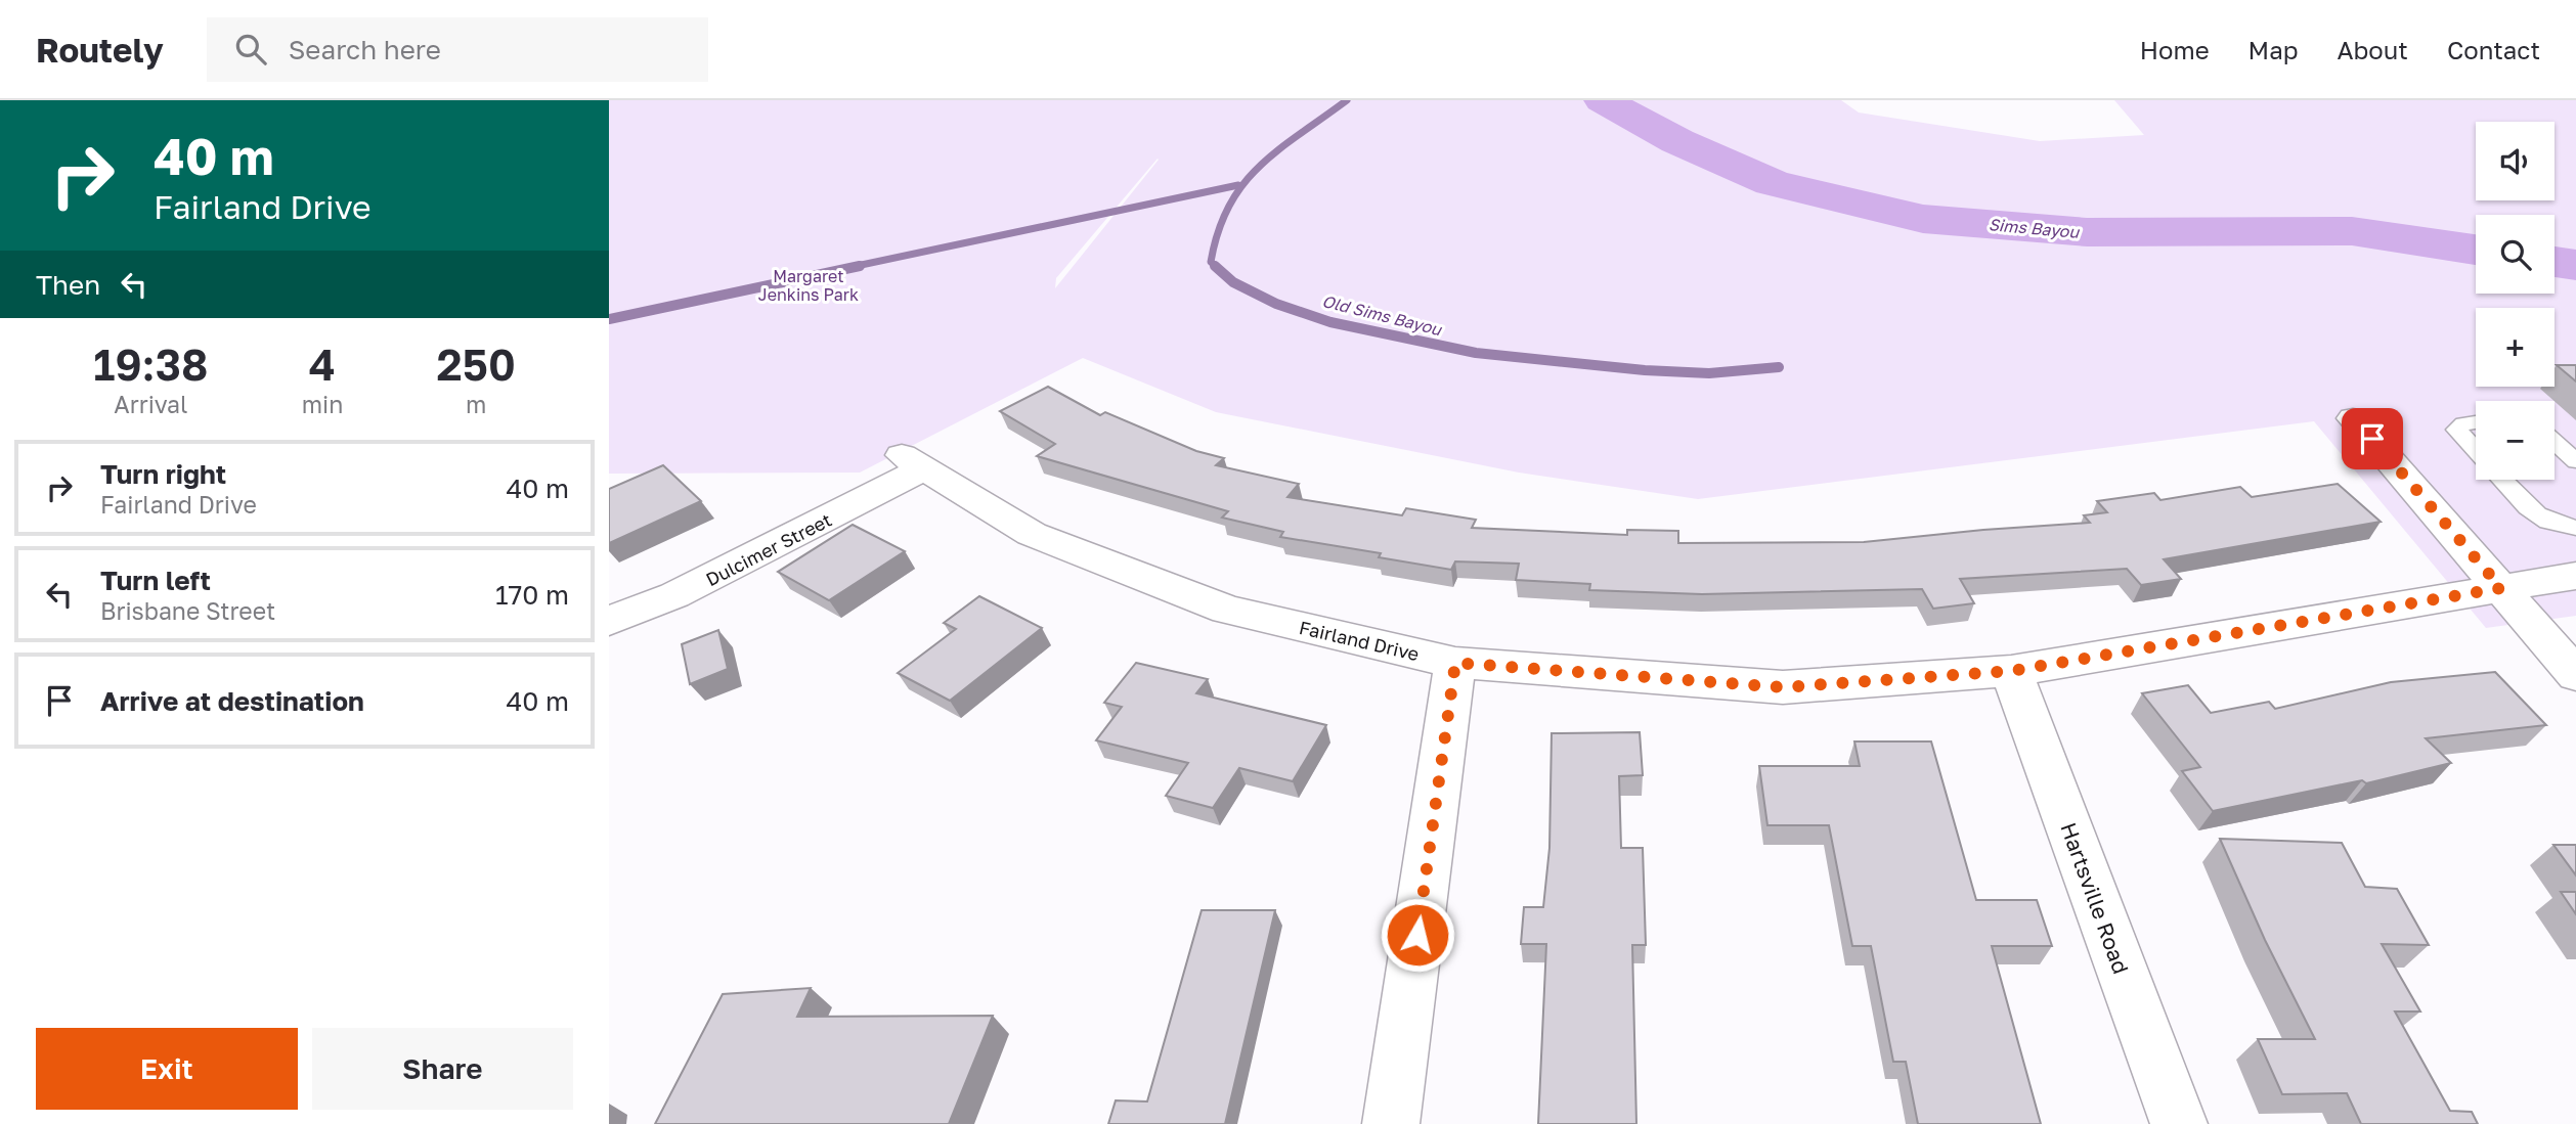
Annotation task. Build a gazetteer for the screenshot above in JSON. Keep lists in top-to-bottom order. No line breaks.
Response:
{"streets":{"street":["Dulcimer Street","Fairland Drive","Hartsville Road"]},"crossings":[["Dulcimer Street","Fairland Drive"],["Fairland Drive","Hartsville Road"]],"water":["Sims Bayou","Old Sims Bayou"],"parks":["Margaret Jenkins Park"],"page":{"header":"Routely","search":"Search here","nav":["Home","Map","About","Contact"],"turn":["40 m","Fairland Drive"],"map_buttons":["+","−"],"then":"Then","eta":["19:38","Arrival","4","min","250","m"],"list":[{"name":"Turn right","note":"Fairland Drive","value":"40 m"},{"name":"Turn left","note":"Brisbane Street","value":"170 m"},{"name":"Arrive at destination","value":"40 m"}],"buttons":["Exit","Share"]}}
